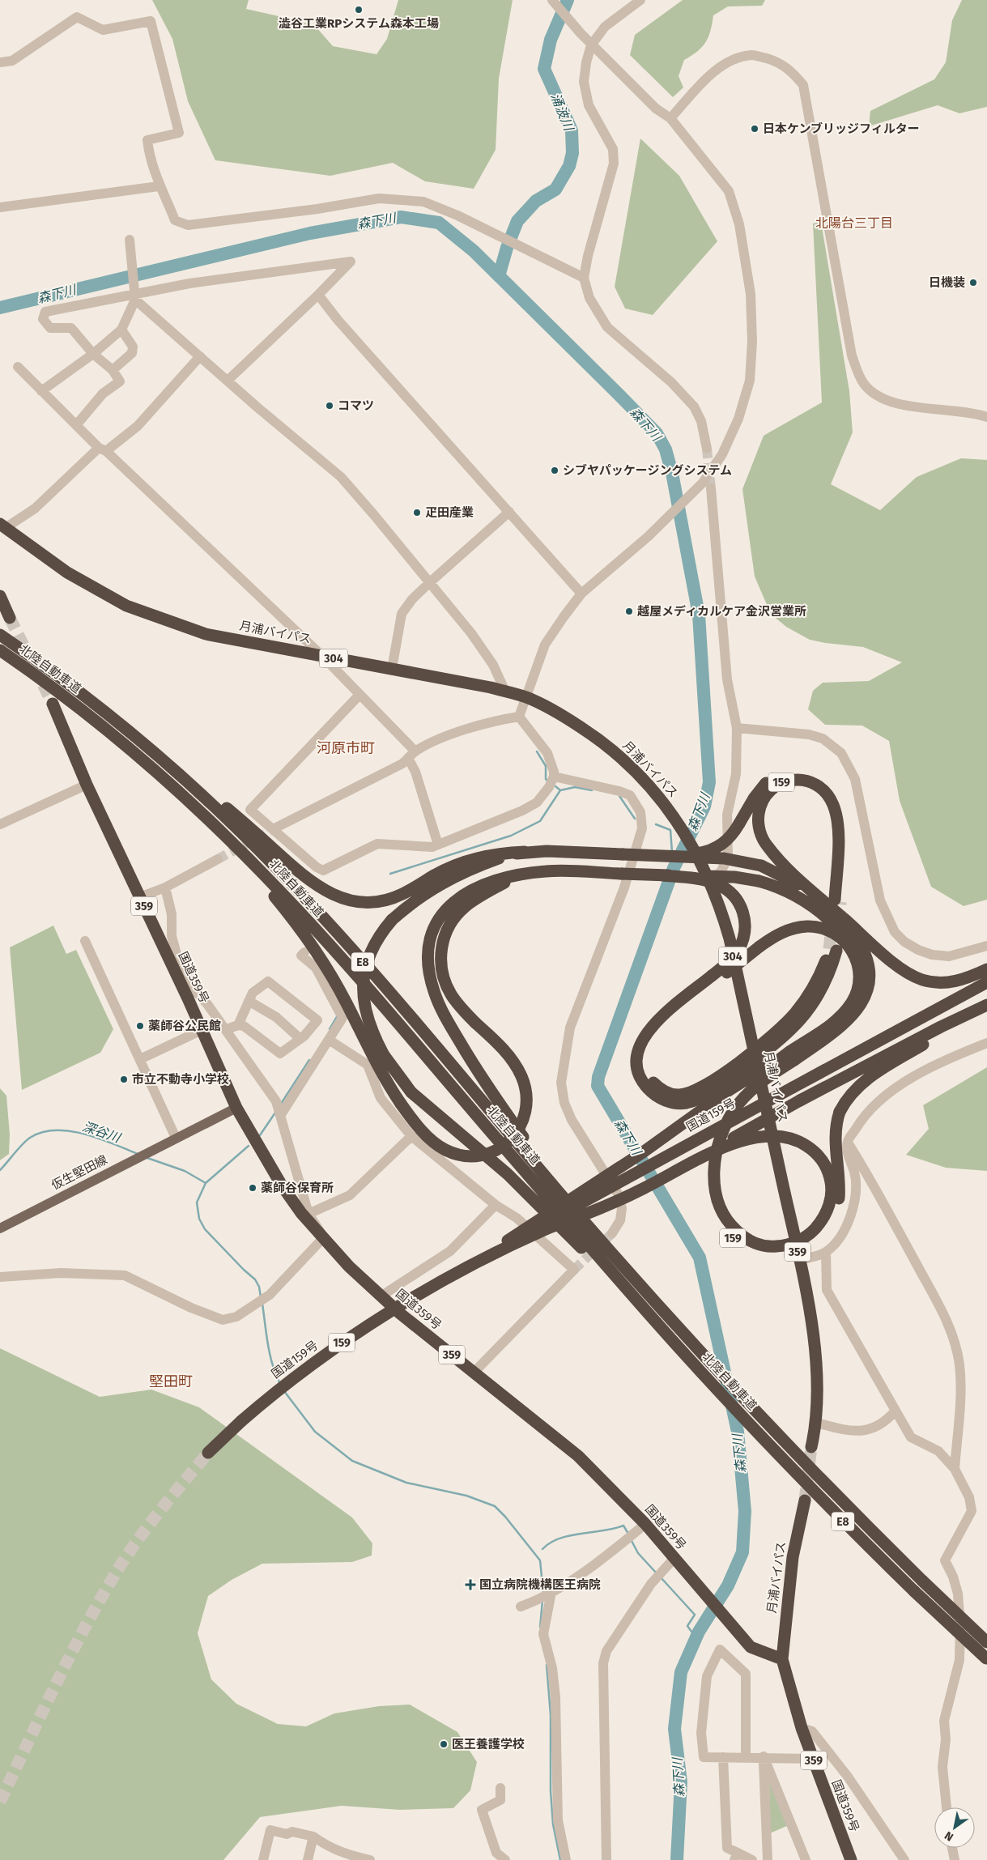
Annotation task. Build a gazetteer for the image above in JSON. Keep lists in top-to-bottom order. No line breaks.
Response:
{"streets":{"highway":["月浦バイパス","304","北陸自動車道","159","359","E8","国道359号","国道159号"],"main road":["仮生堅田線"]},"crossings":[["月浦バイパス","159"],["月浦バイパス","国道359号"],["159","国道159号"],["国道359号","仮生堅田線"]],"districts":["北陽台三丁目","河原市町","堅田町"],"water":["涌波川","森下川","深谷川"],"places":{"other":["澁谷工業RPシステム森本工場","日本ケンブリッジフィルター","日機装","コマツ","シブヤパッケージングシステム","疋田産業","越屋メディカルケア金沢営業所","薬師谷公民館","市立不動寺小学校","薬師谷保育所","医王養護学校"],"health":["国立病院機構医王病院"]},"north":"bottom left"}
